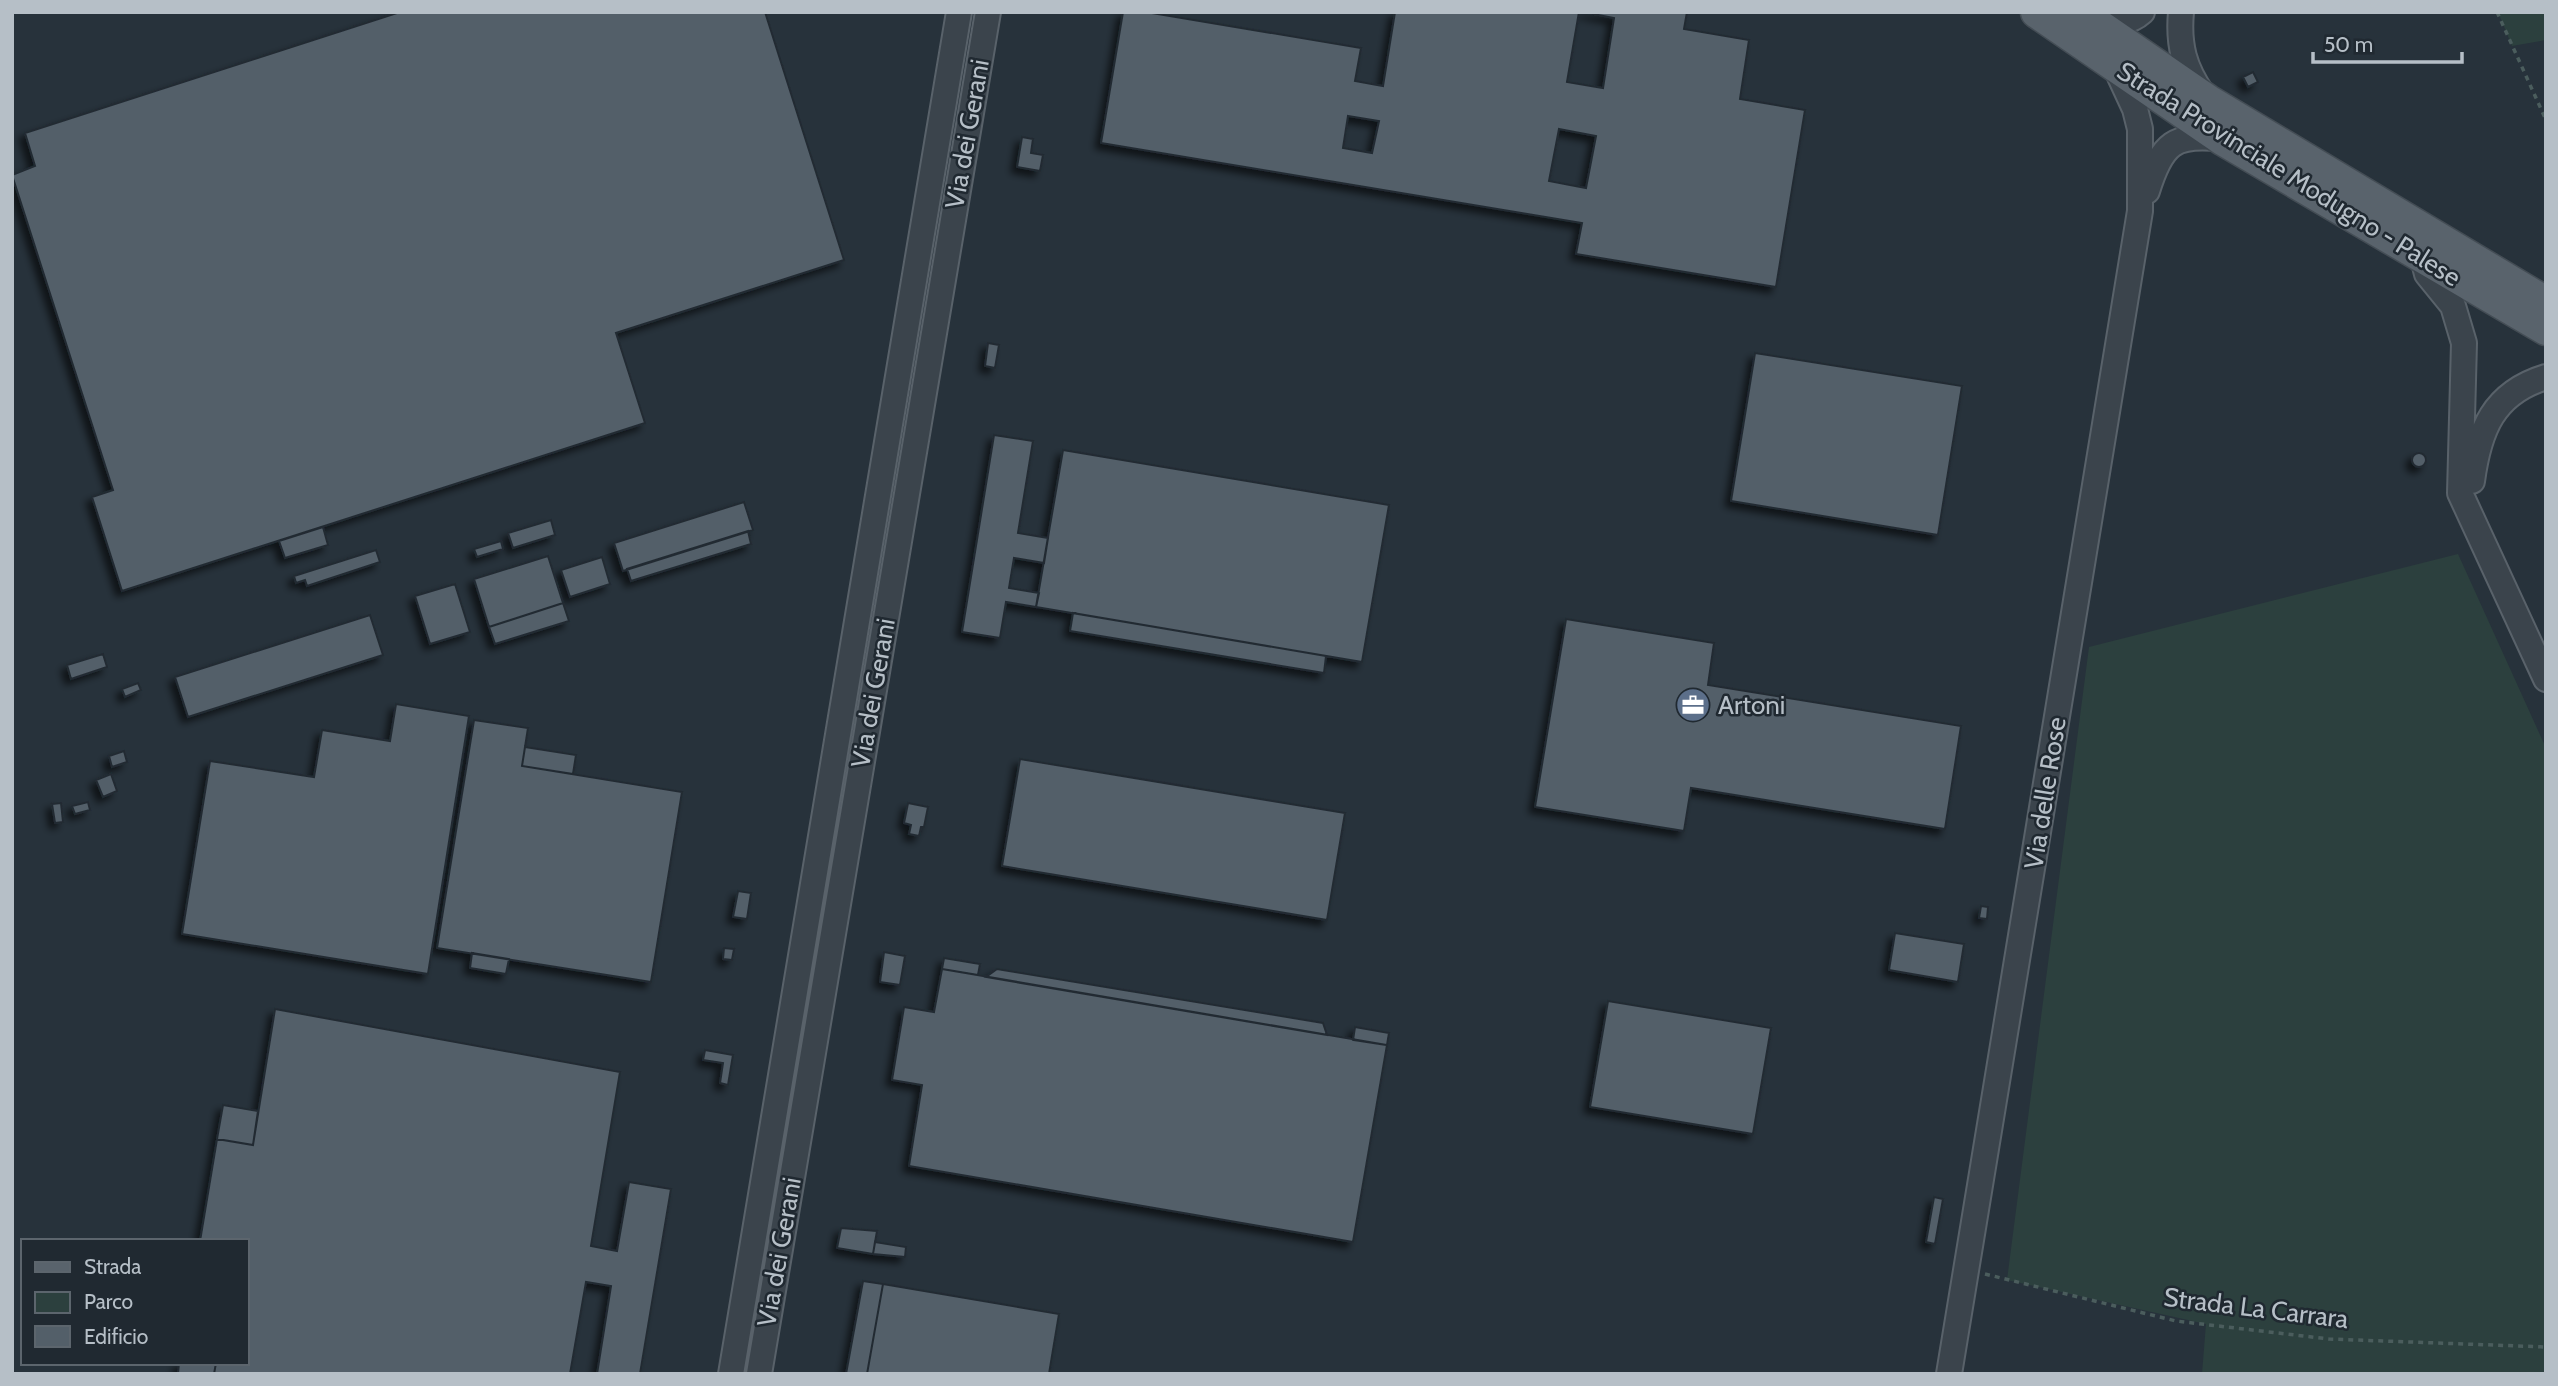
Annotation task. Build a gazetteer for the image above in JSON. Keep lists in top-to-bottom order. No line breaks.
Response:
{"streets":{"main road":["Strada Provinciale Modugno - Palese"],"street":["Via dei Gerani","Via delle Rose"],"path":["Strada La Carrara"]},"crossings":[["Via delle Rose","Strada La Carrara"]],"places":{"office":["Artoni"]},"legend":["Strada","Parco","Edificio"],"scale_bar":"50 m"}
